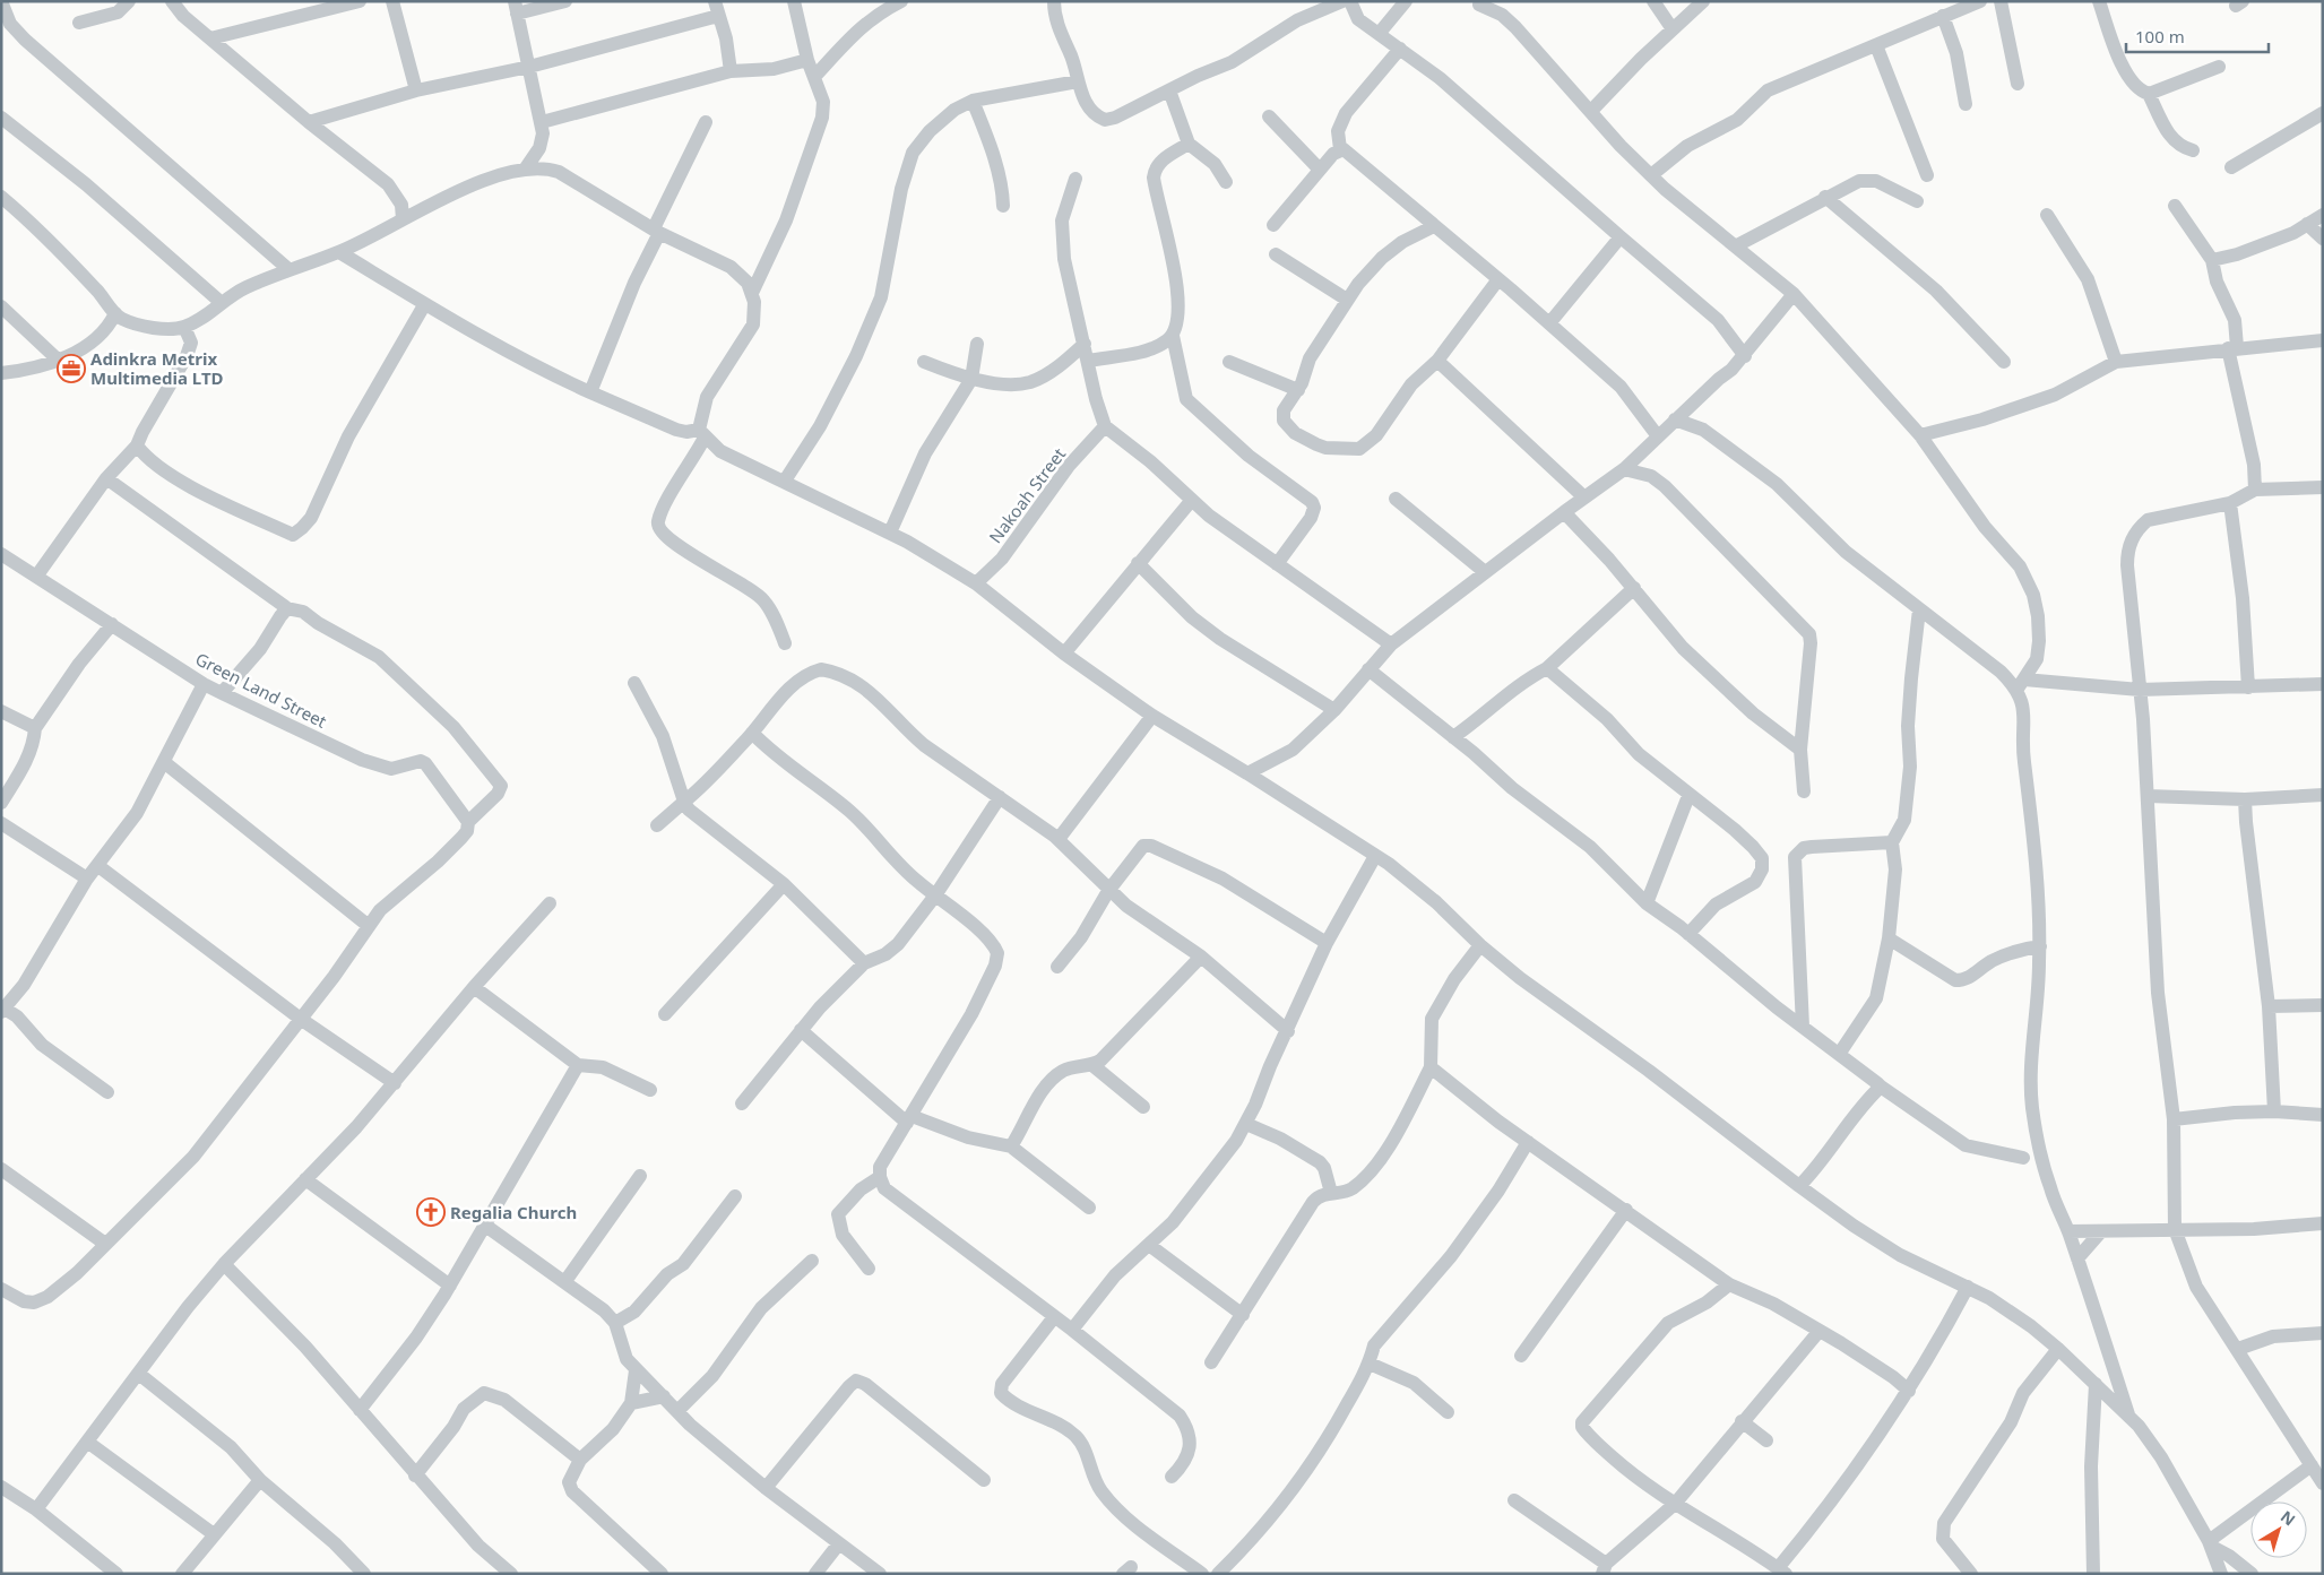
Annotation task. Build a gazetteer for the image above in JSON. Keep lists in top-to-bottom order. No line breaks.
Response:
{"streets":{"street":["Nakoah Street","Green Land Street"]},"places":{"office":["Adinkra Metrix Multimedia LTD"],"church":["Regalia Church"]},"scale_bar":"100 m","north":"top right"}
